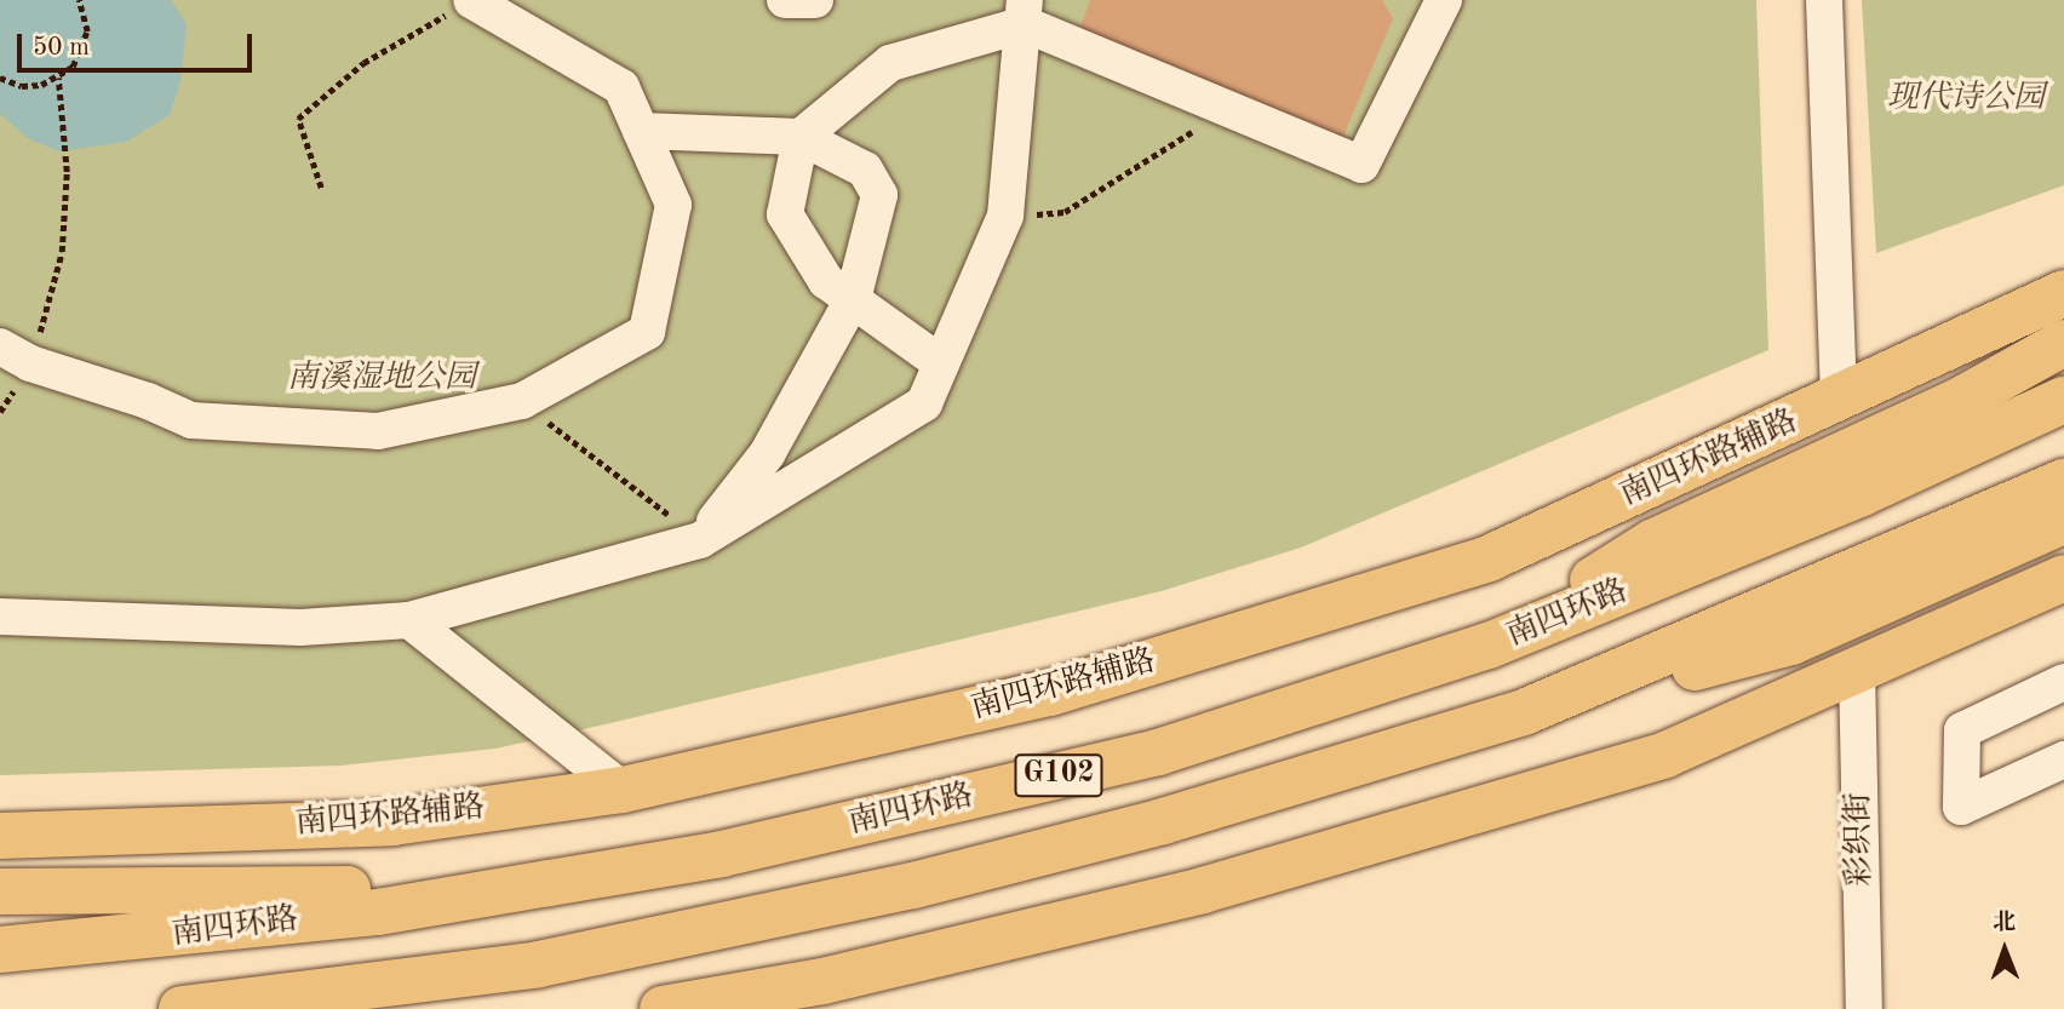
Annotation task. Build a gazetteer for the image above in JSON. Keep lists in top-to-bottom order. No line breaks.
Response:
{"streets":{"main road":["南四环路辅路","南四环路","G102"],"street":["彩织街"]},"parks":["现代诗公园","南溪湿地公园"],"scale_bar":"50 m","north":"top"}
